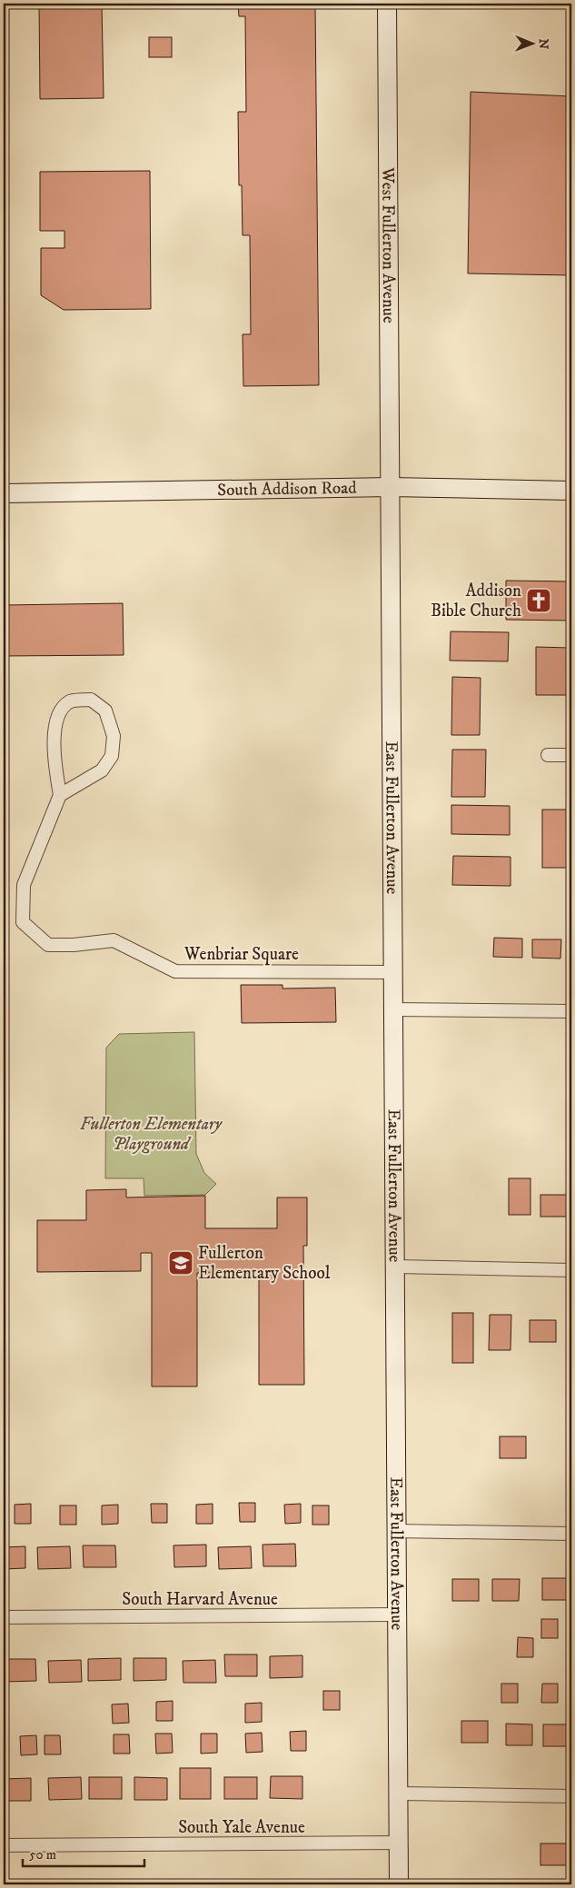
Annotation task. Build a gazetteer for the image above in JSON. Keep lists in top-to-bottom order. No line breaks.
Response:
{"streets":{"street":["West Fullerton Avenue","South Addison Road","East Fullerton Avenue","Wenbriar Square","South Harvard Avenue","South Yale Avenue"]},"crossings":[["West Fullerton Avenue","South Addison Road"],["West Fullerton Avenue","East Fullerton Avenue"],["South Addison Road","East Fullerton Avenue"],["East Fullerton Avenue","Wenbriar Square"],["East Fullerton Avenue","South Harvard Avenue"],["East Fullerton Avenue","South Yale Avenue"]],"parks":["Fullerton Elementary Playground"],"places":{"church":["Addison Bible Church"],"school or university":["Fullerton Elementary School"]},"scale_bar":"50 m","north":"right"}
